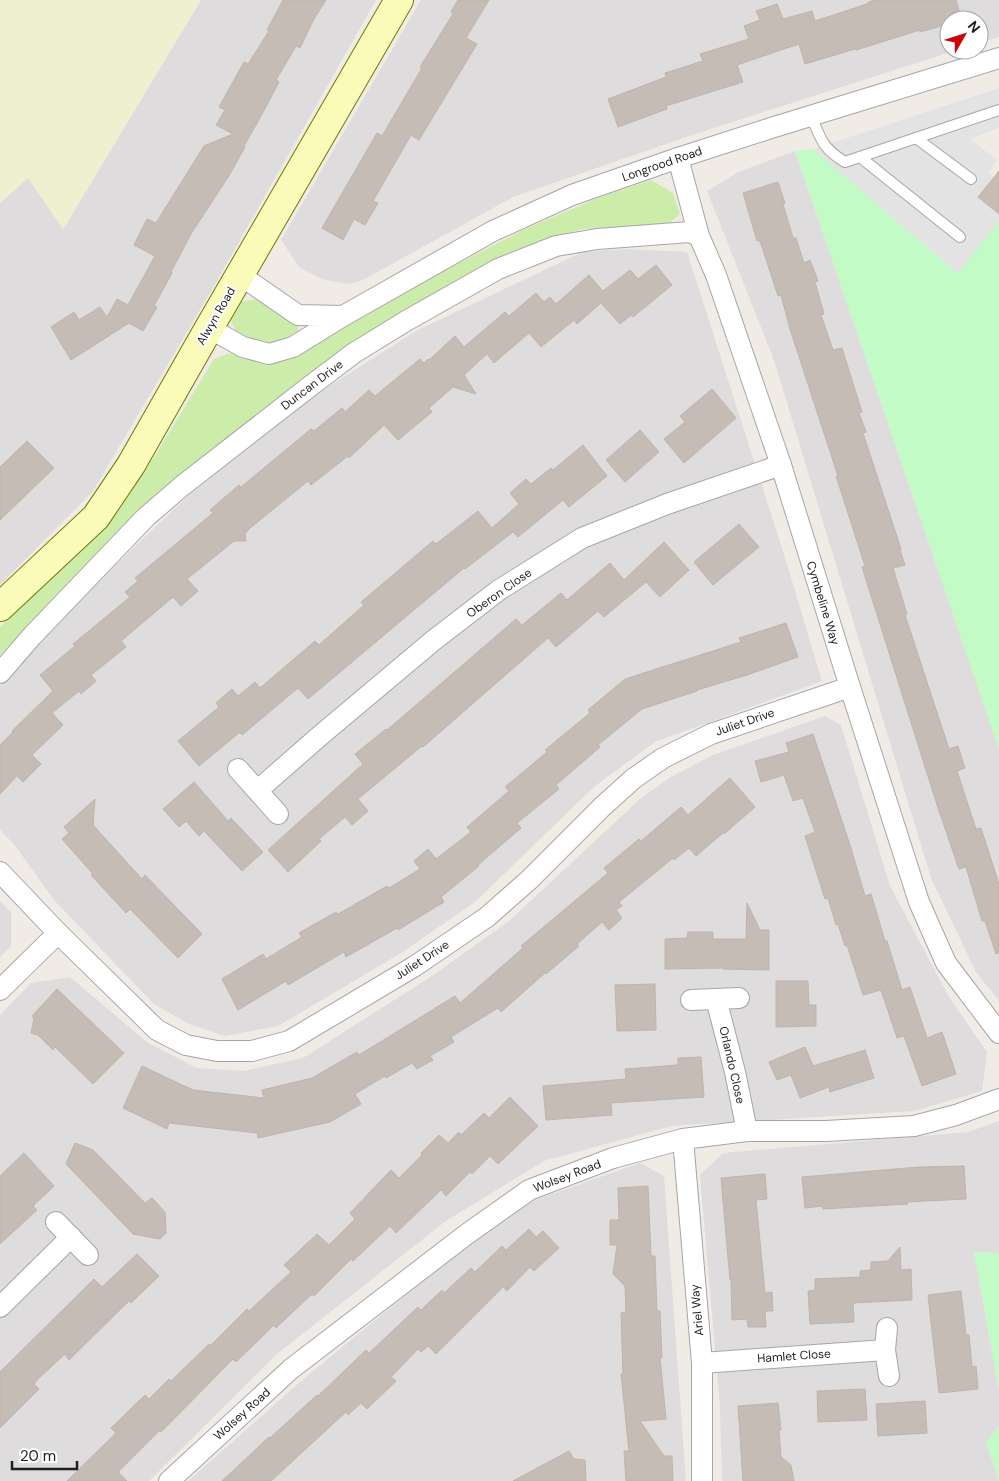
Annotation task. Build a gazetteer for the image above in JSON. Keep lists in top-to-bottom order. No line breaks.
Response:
{"streets":{"street":["Longrood Road","Alwyn Road","Duncan Drive","Oberon Close","Cymbeline Way","Juliet Drive","Orlando Close","Wolsey Road","Ariel Way","Hamlet Close"]},"crossings":[["Longrood Road","Alwyn Road"],["Longrood Road","Cymbeline Way"],["Duncan Drive","Cymbeline Way"],["Oberon Close","Cymbeline Way"],["Cymbeline Way","Juliet Drive"],["Orlando Close","Wolsey Road"],["Wolsey Road","Ariel Way"],["Ariel Way","Hamlet Close"]],"scale_bar":"20 m","north":"top right"}
